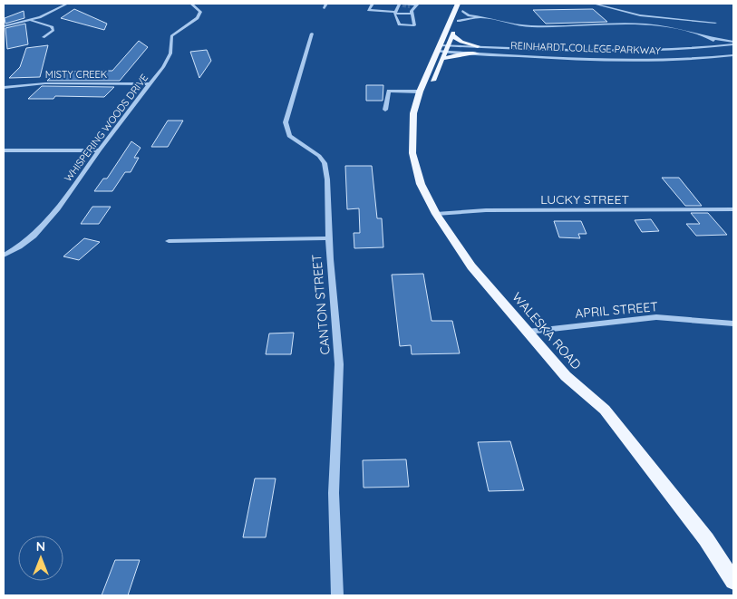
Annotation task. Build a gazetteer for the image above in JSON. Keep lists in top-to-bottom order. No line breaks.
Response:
{"streets":{"main road":["WALESKA ROAD"],"street":["REINHARDT COLLEGE PARKWAY","MISTY CREEK","WHISPERING WOODS DRIVE","LUCKY STREET","CANTON STREET","APRIL STREET"]},"crossings":[["REINHARDT COLLEGE PARKWAY","WALESKA ROAD"],["MISTY CREEK","WHISPERING WOODS DRIVE"],["LUCKY STREET","WALESKA ROAD"],["APRIL STREET","WALESKA ROAD"]],"north":"top"}
